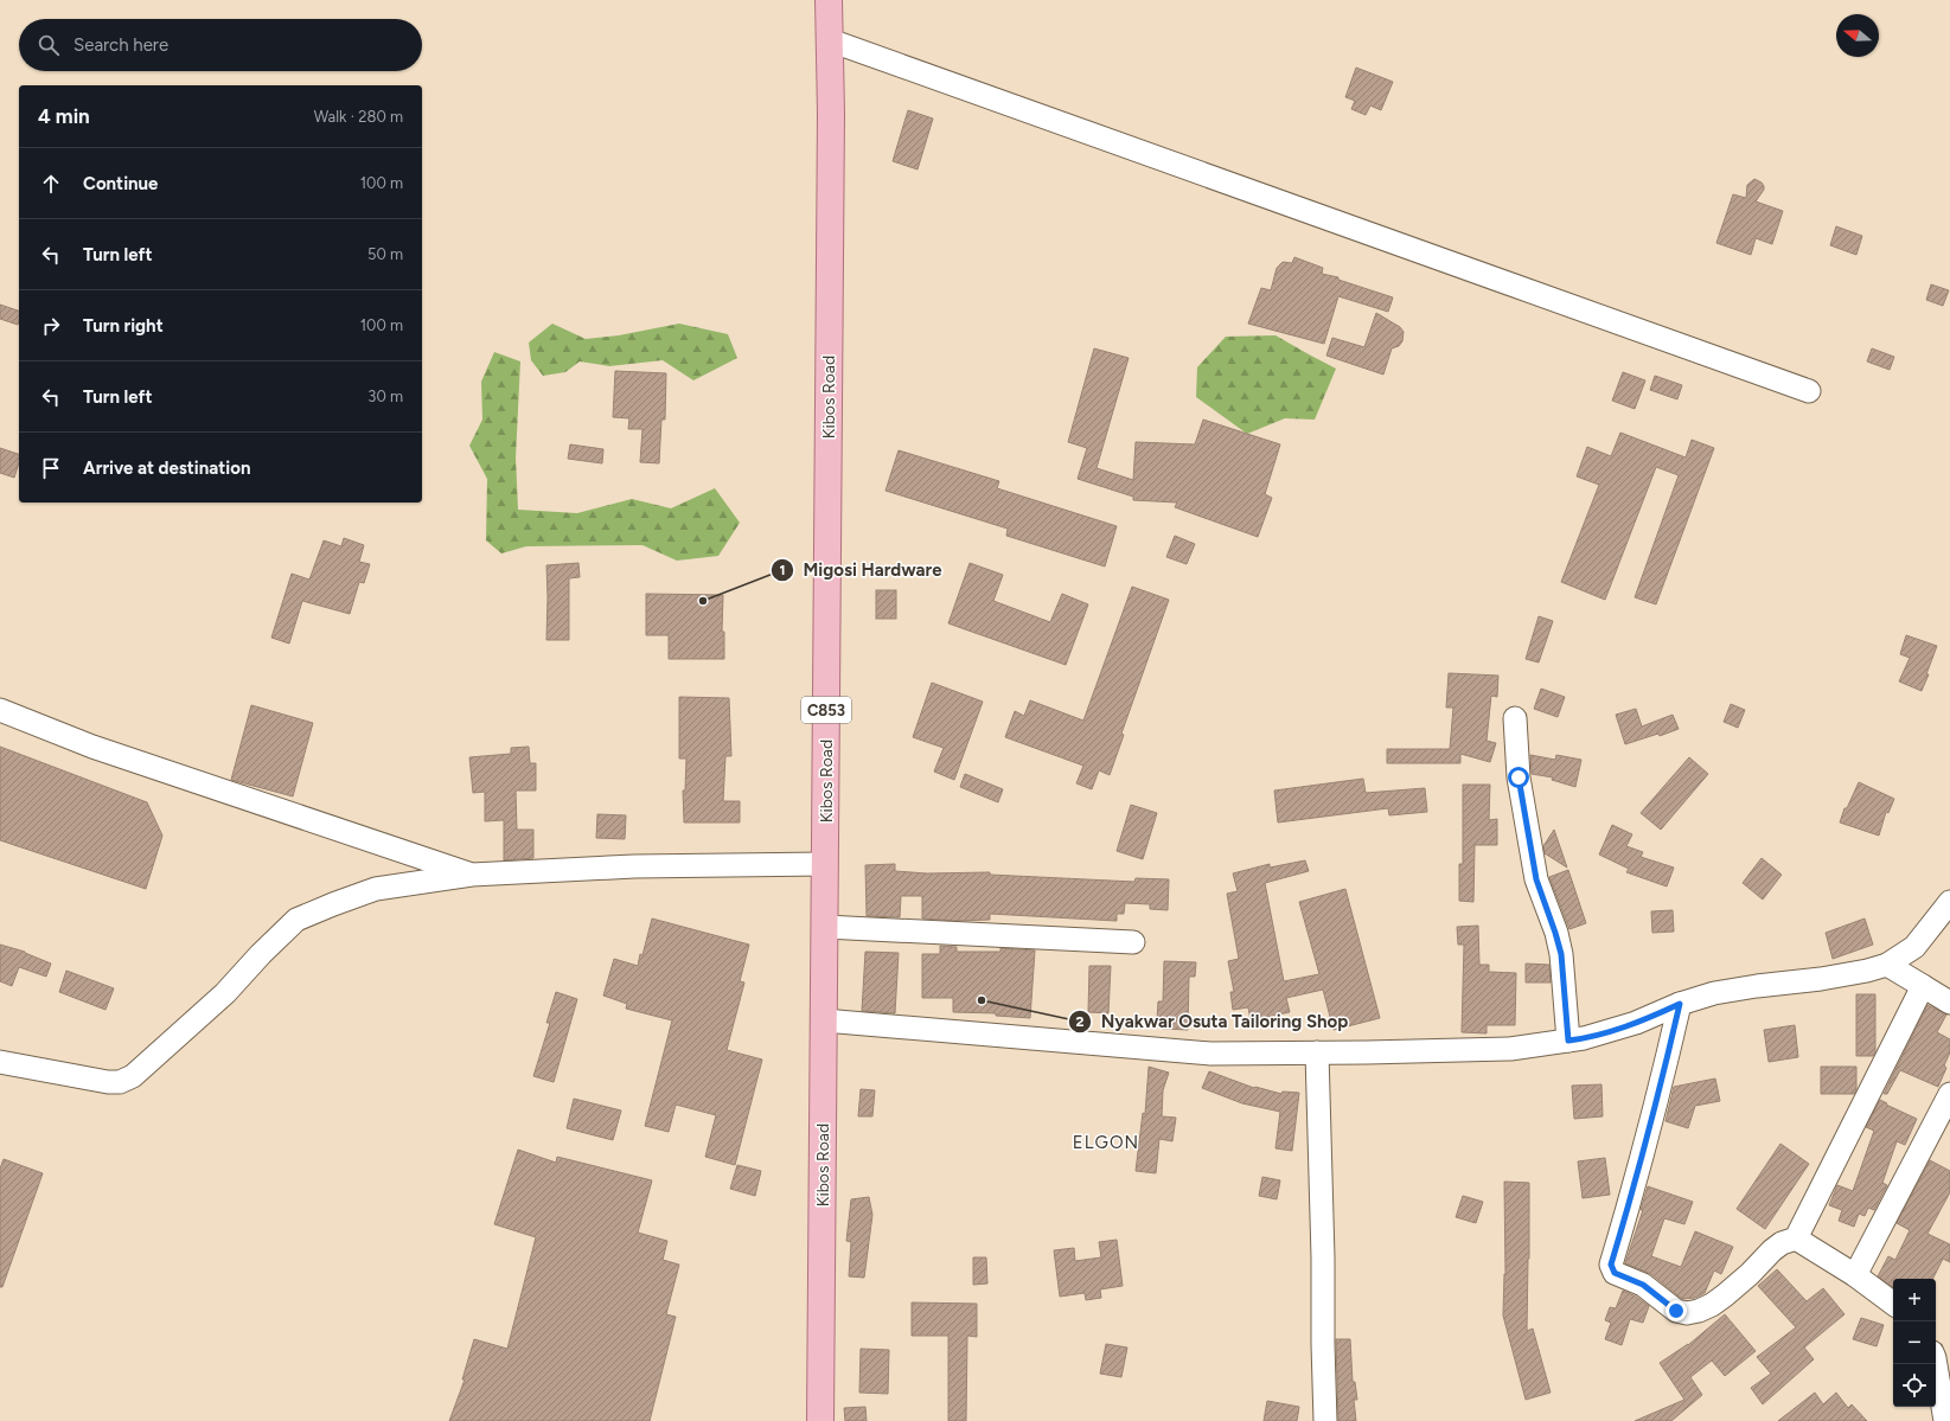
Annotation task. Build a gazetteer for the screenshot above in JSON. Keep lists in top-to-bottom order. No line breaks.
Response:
{"streets":{"main road":["Kibos Road","C853"]},"districts":["ELGON"],"places":["Migosi Hardware","Nyakwar Osuta Tailoring Shop"],"north":"left","page":{"search":"Search here","heading":["4 min","Walk · 280 m"],"list":[["Continue","100 m"],["Turn left","50 m"],["Turn right","100 m"],["Turn left","30 m"],"Arrive at destination"],"map_buttons":["+","−"]}}
